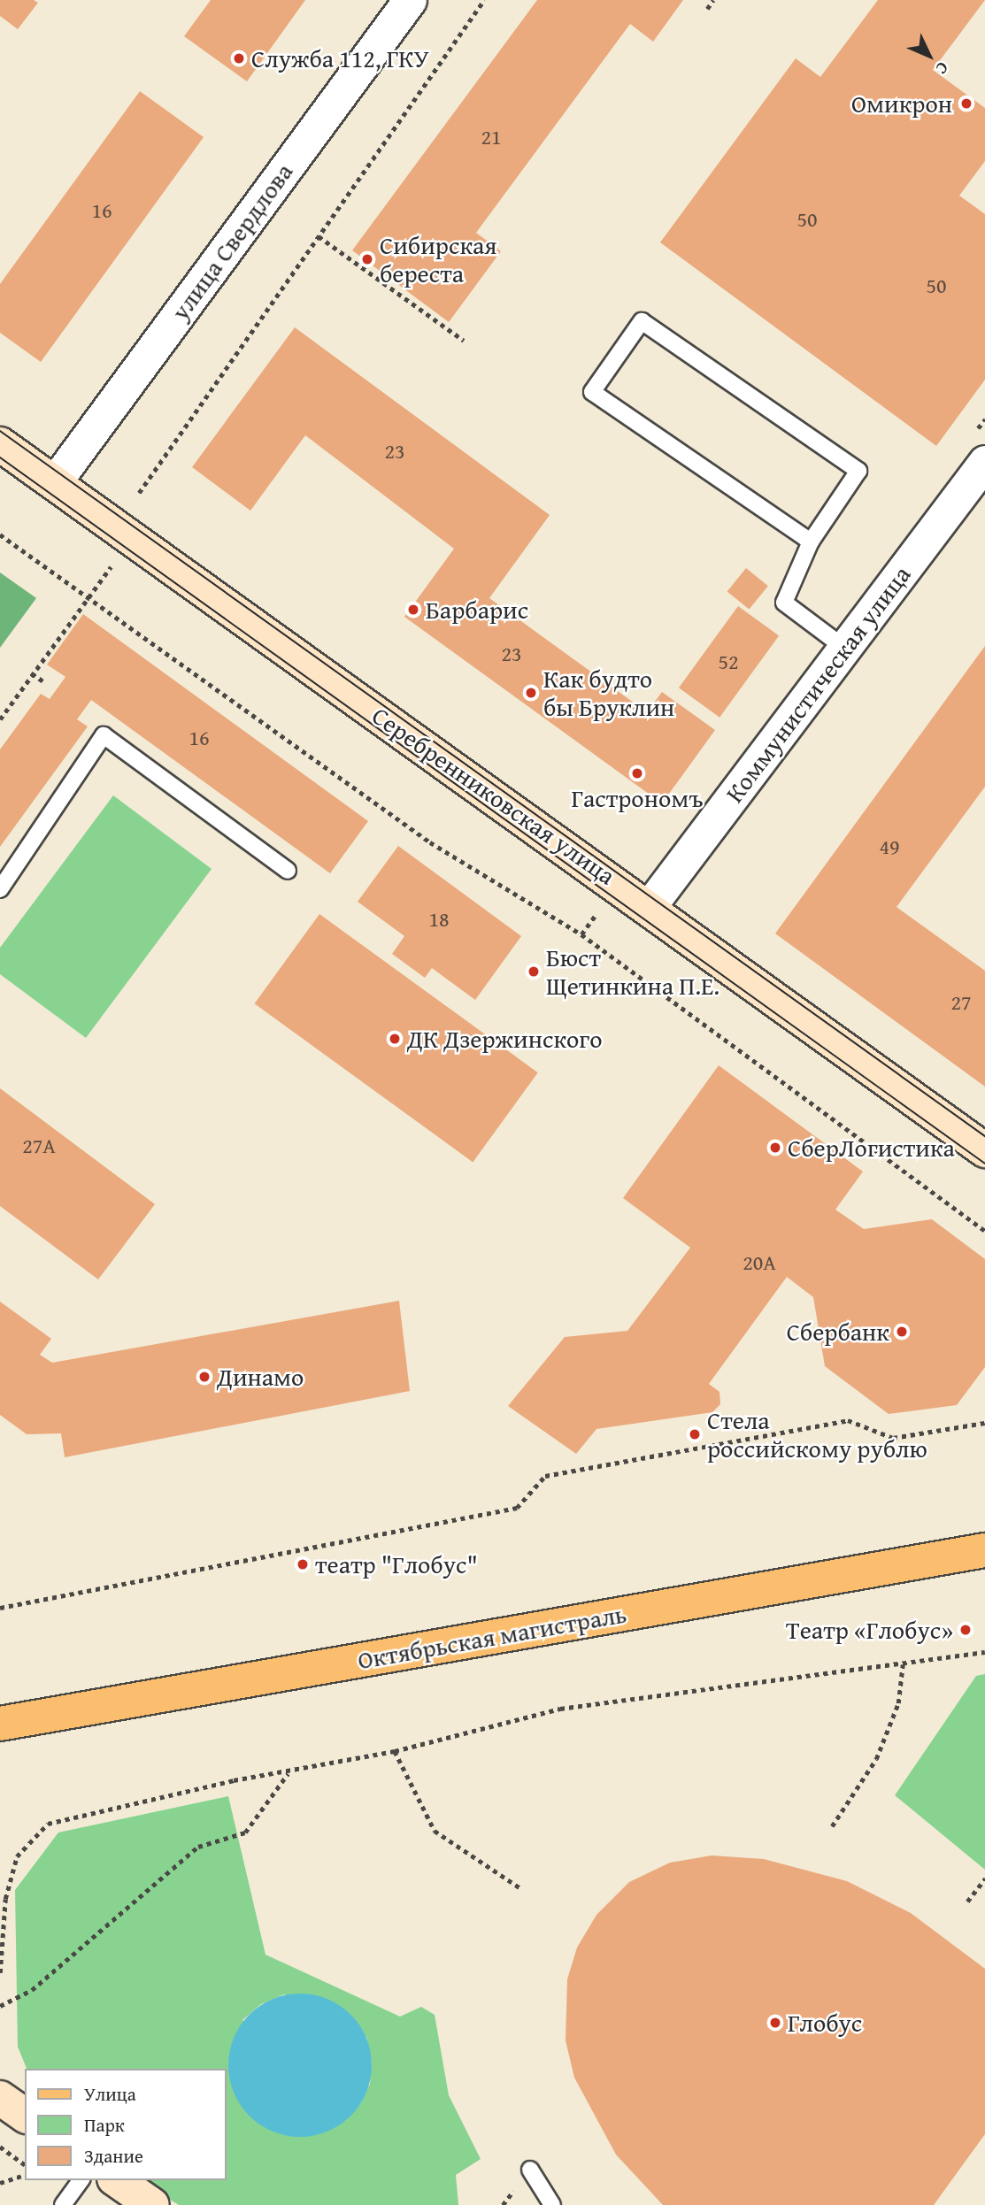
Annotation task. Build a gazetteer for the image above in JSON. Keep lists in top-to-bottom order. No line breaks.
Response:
{"streets":{"main road":["Октябрьская магистраль"],"street":["улица Свердлова","Коммунистическая улица","Серебренниковская улица"]},"crossings":[["улица Свердлова","Серебренниковская улица"],["Коммунистическая улица","Серебренниковская улица"]],"places":["Служба 112, ГКУ","Омикрон","Сибирская береста","Барбарис","Как будто бы Бруклин","Гастрономъ","Бюст Щетинкина П.Е.","ДК Дзержинского","СберЛогистика","Сбербанк","Динамо","Стела российскому рублю","театр \"Глобус\"","Театр «Глобус»","Глобус"],"house_numbers":["21","16","50","50","23","23","52","16","49","18","27","27А","20А"],"legend":["Улица","Парк","Здание"],"north":"bottom right"}
